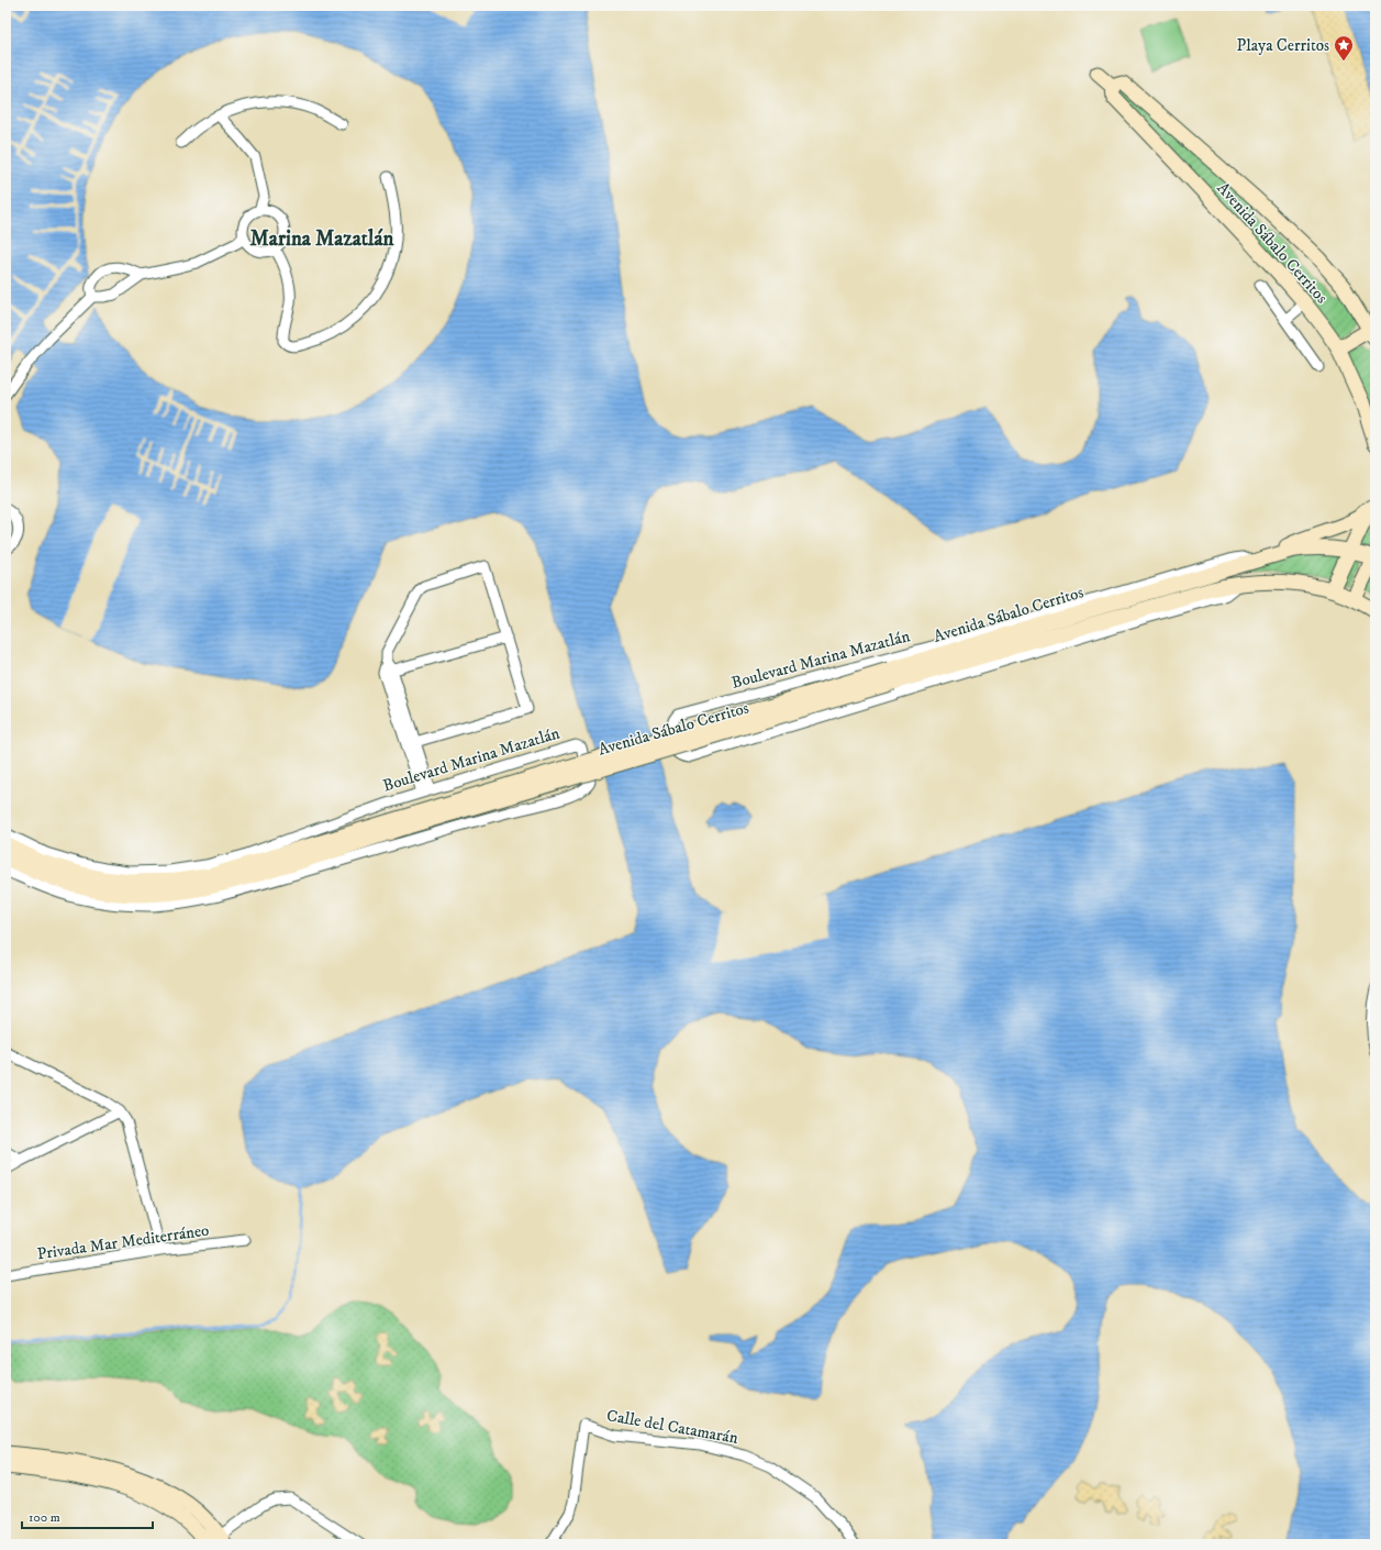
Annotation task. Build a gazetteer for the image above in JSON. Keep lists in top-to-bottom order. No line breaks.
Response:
{"streets":{"main road":["Avenida Sábalo Cerritos","Boulevard Marina Mazatlán"],"street":["Privada Mar Mediterráneo","Calle del Catamarán"]},"crossings":[["Avenida Sábalo Cerritos","Boulevard Marina Mazatlán"]],"districts":["Marina Mazatlán"],"places":{"place":["Playa Cerritos"]},"scale_bar":"100 m"}
